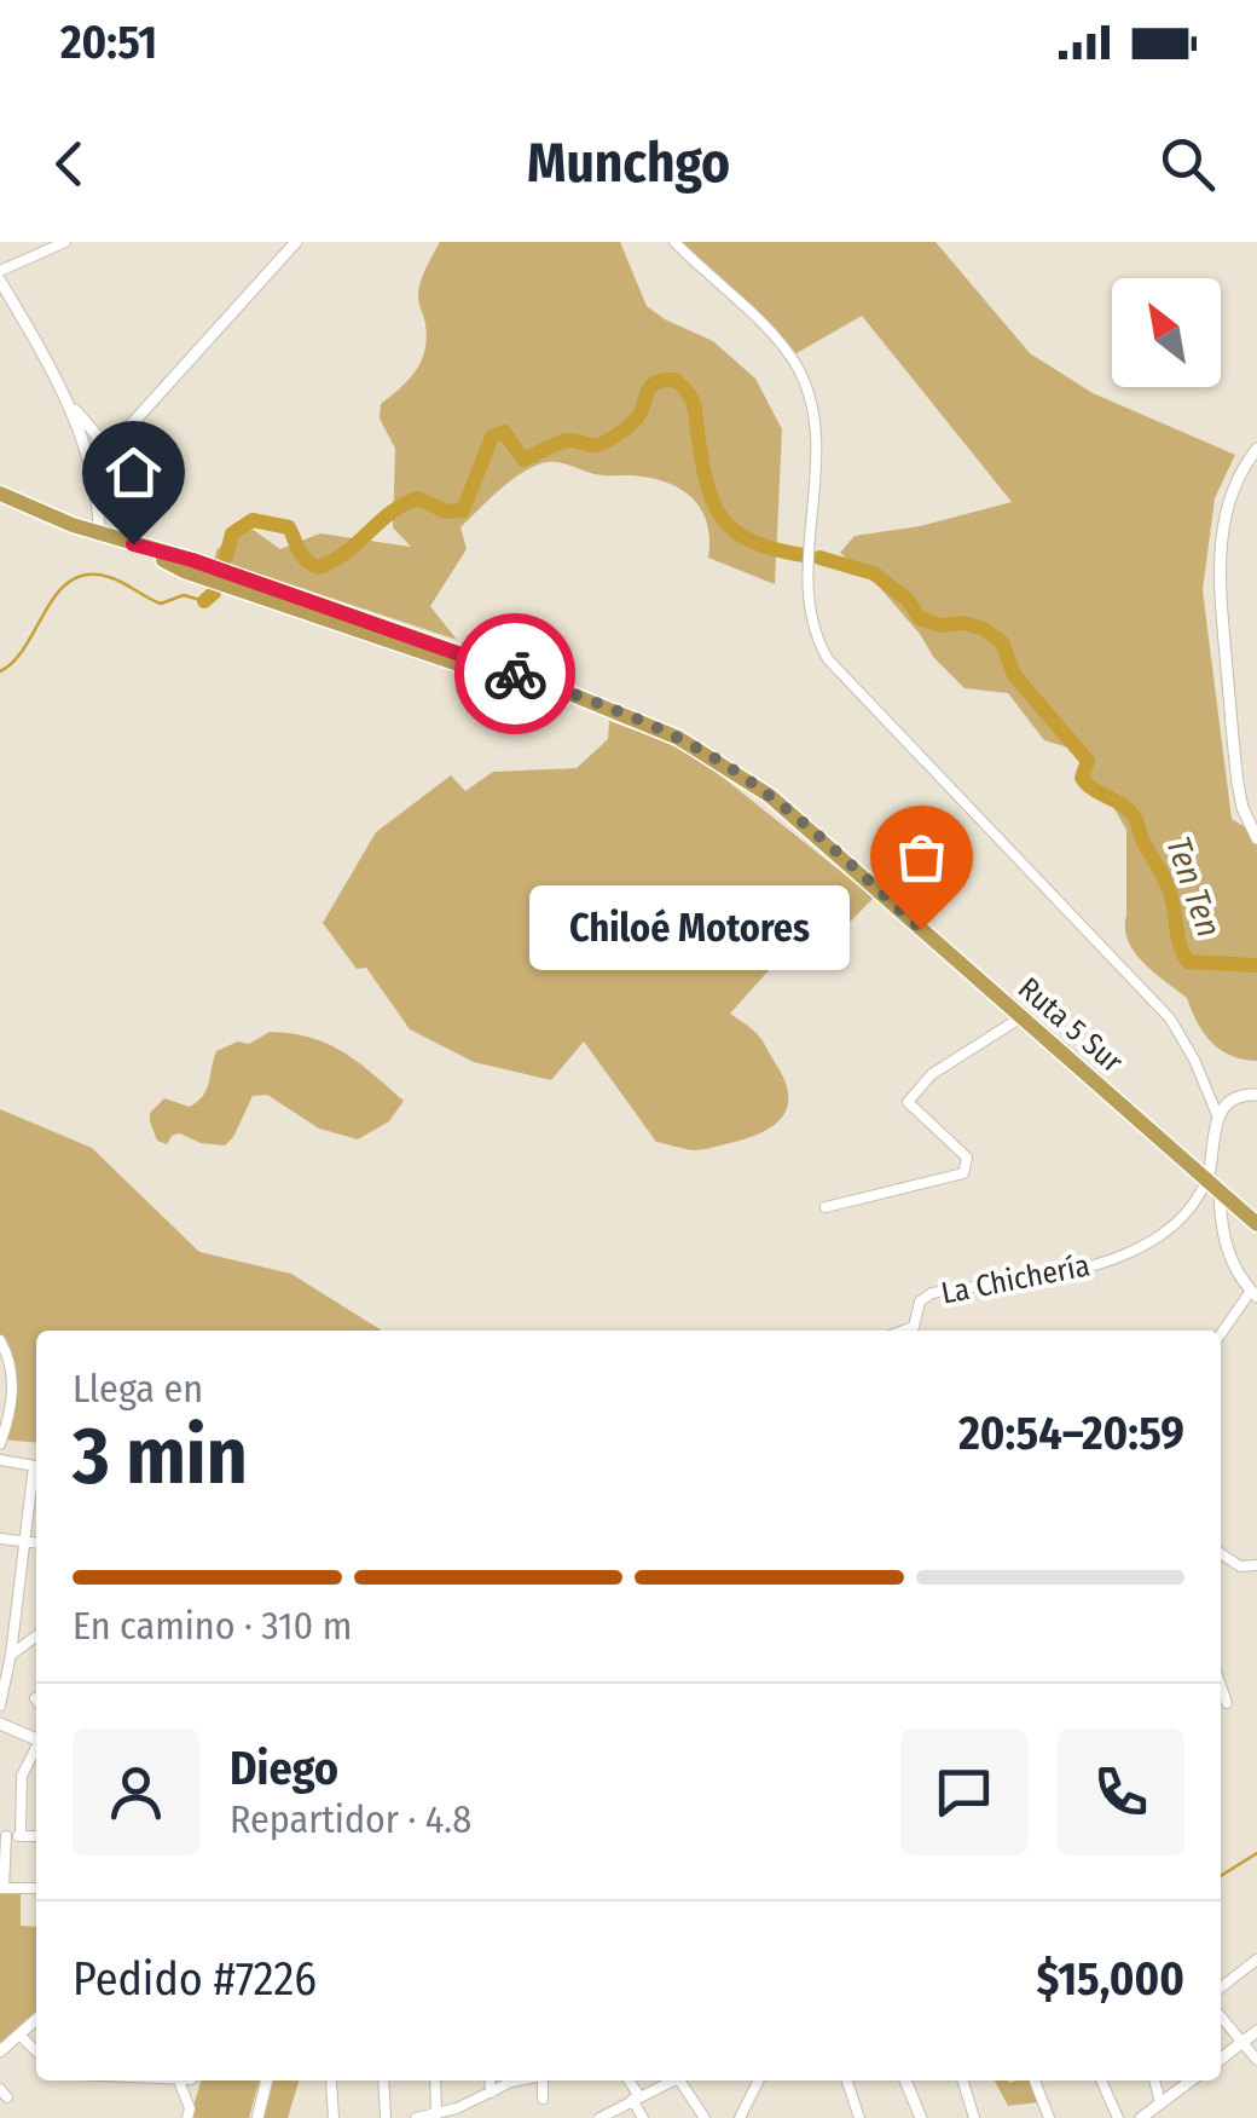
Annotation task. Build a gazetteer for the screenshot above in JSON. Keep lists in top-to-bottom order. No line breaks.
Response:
{"streets":{"highway":["Ruta 5 Sur"],"street":["La Chichería"]},"crossings":[["Ruta 5 Sur","La Chichería"]],"water":["Ten Ten"],"places":["Chiloé Motores"],"north":"top left","page":{"status":"20:51","header":"Munchgo","bubble":"Chiloé Motores","heading":["3 min","Llega en","20:54–20:59"],"panel":["Diego","Repartidor · 4.8","Pedido #7226","$15,000"],"bar":"En camino · 310 m"}}
